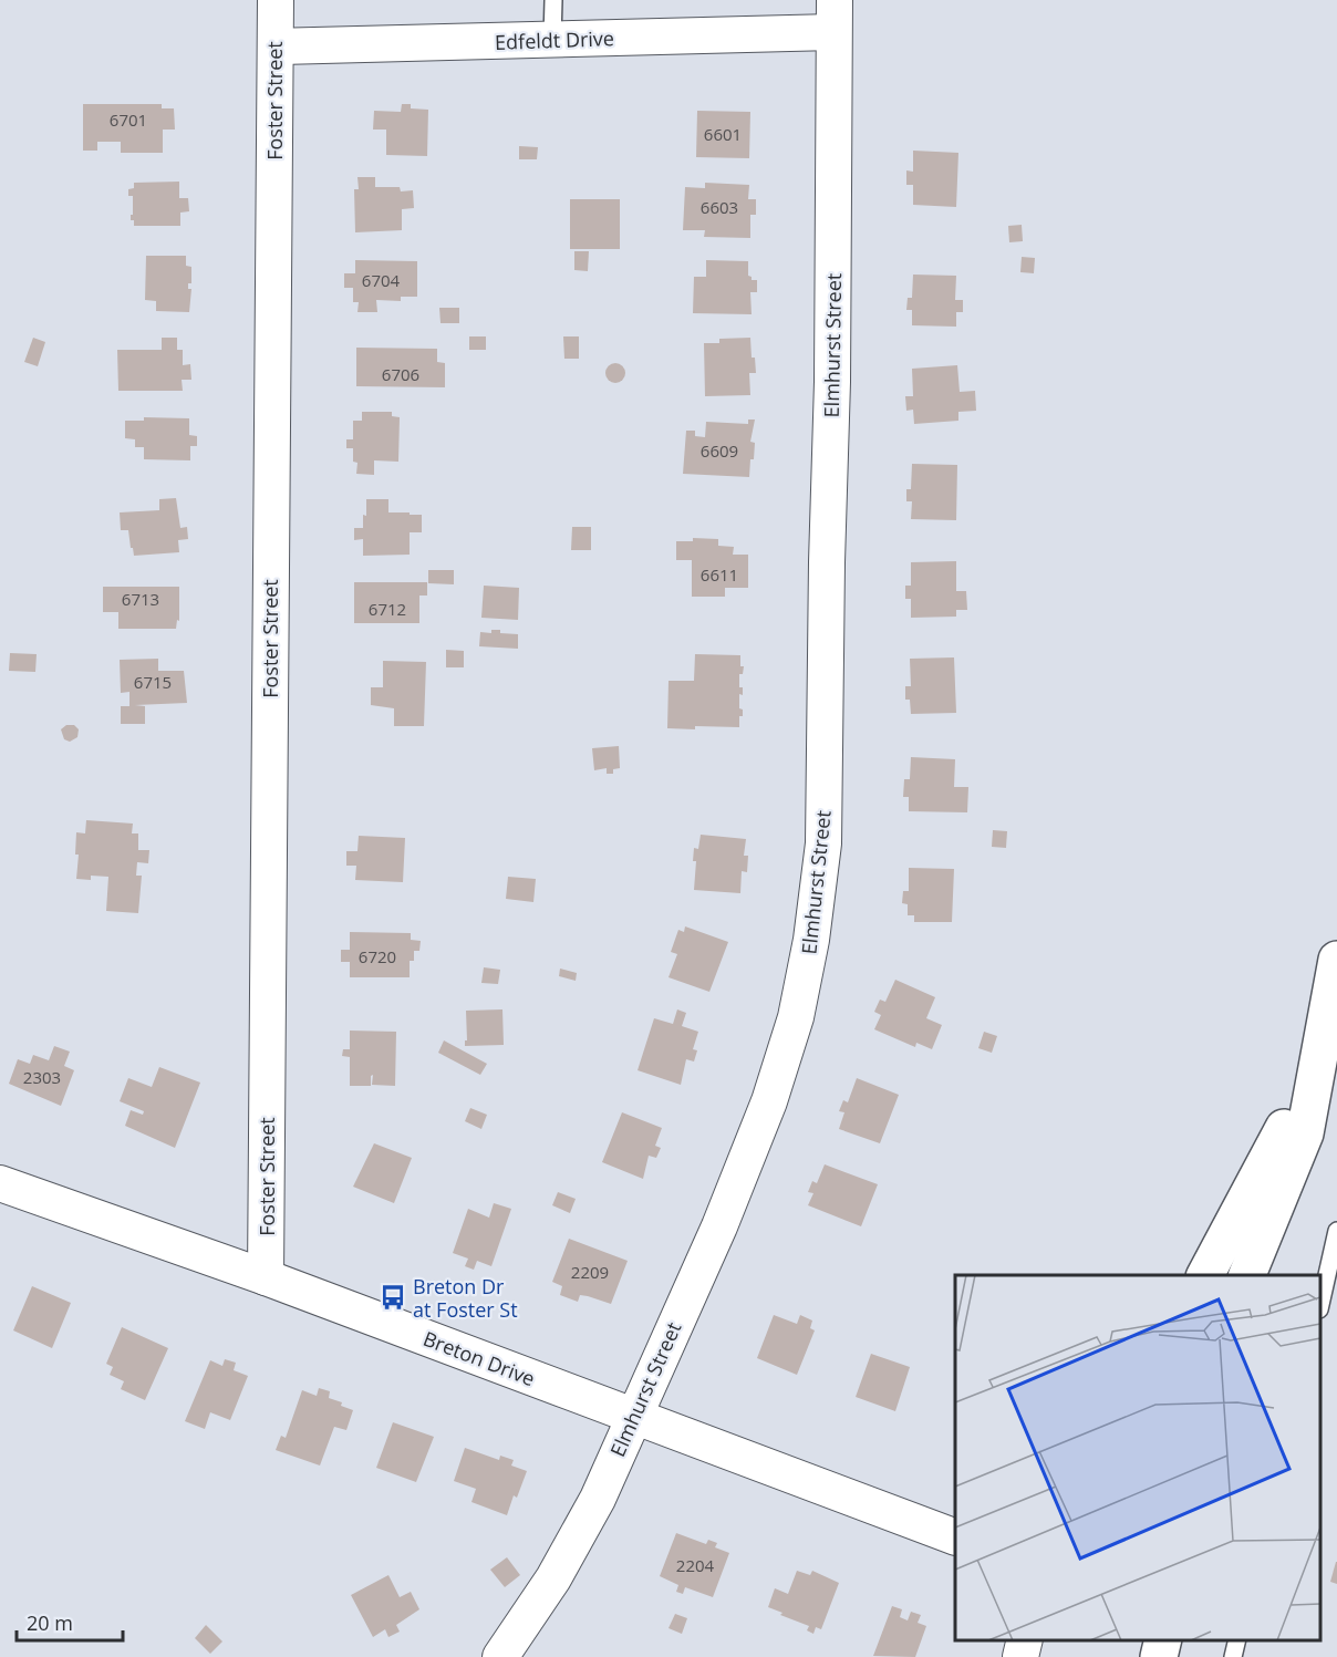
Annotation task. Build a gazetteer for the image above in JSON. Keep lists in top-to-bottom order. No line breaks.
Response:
{"streets":{"street":["Edfeldt Drive","Foster Street","Elmhurst Street","Breton Drive"]},"crossings":[["Edfeldt Drive","Foster Street"],["Edfeldt Drive","Elmhurst Street"],["Foster Street","Breton Drive"],["Elmhurst Street","Breton Drive"]],"places":{"bus stop":["Breton Dr at Foster St"]},"house_numbers":["6701","6601","6603","6704","6706","6609","6611","6713","6712","6715","6720","2303","2209","2204"],"scale_bar":"20 m"}
